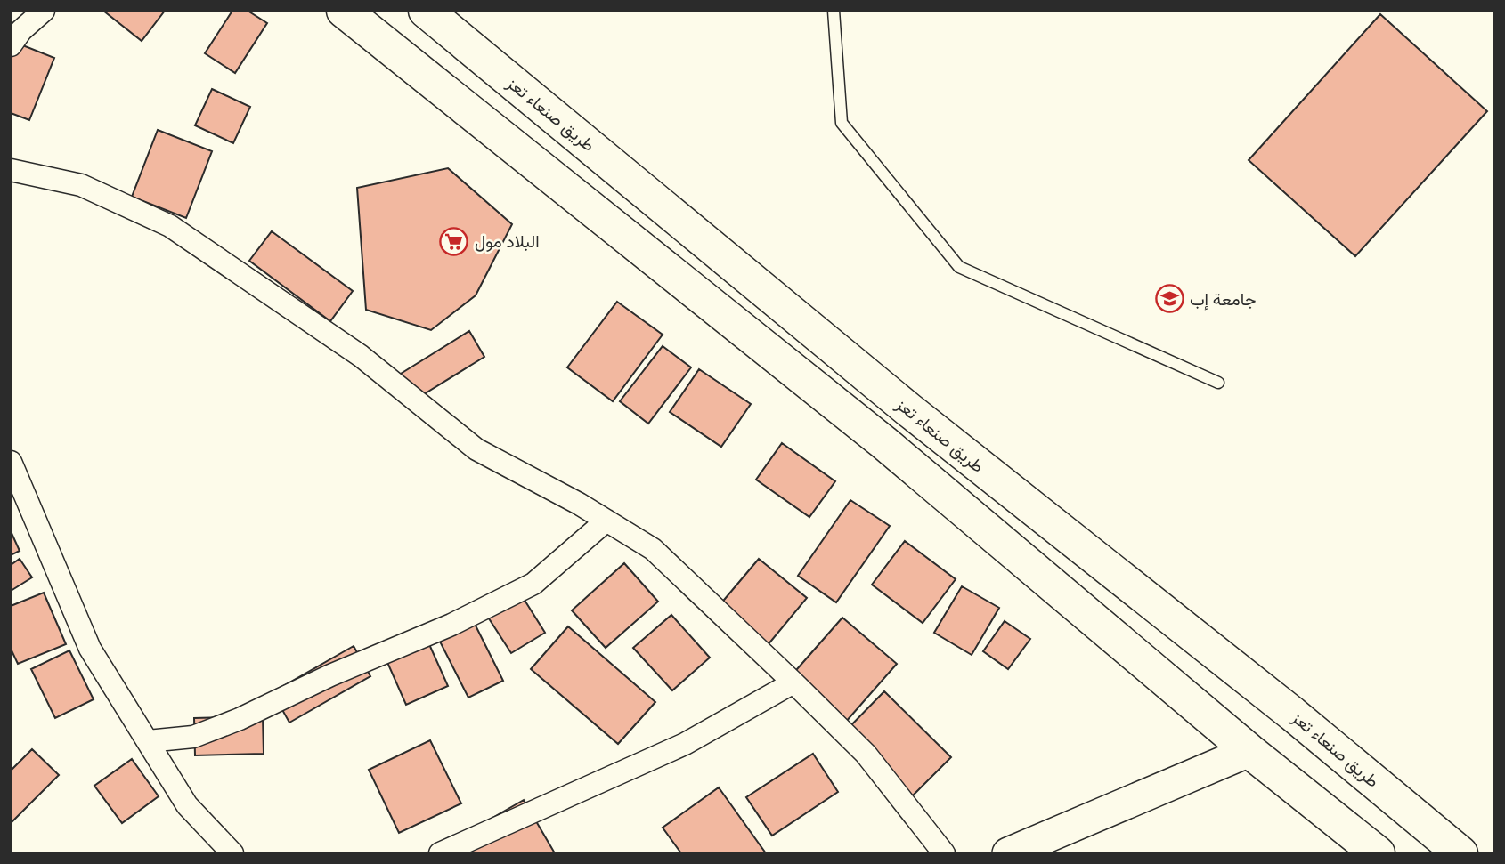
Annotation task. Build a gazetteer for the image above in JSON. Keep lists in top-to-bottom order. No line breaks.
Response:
{"streets":{"highway":["طريق صنعاء تعز"]},"places":{"supermarket":["البلاد مول"],"school or university":["جامعة إب"]}}
